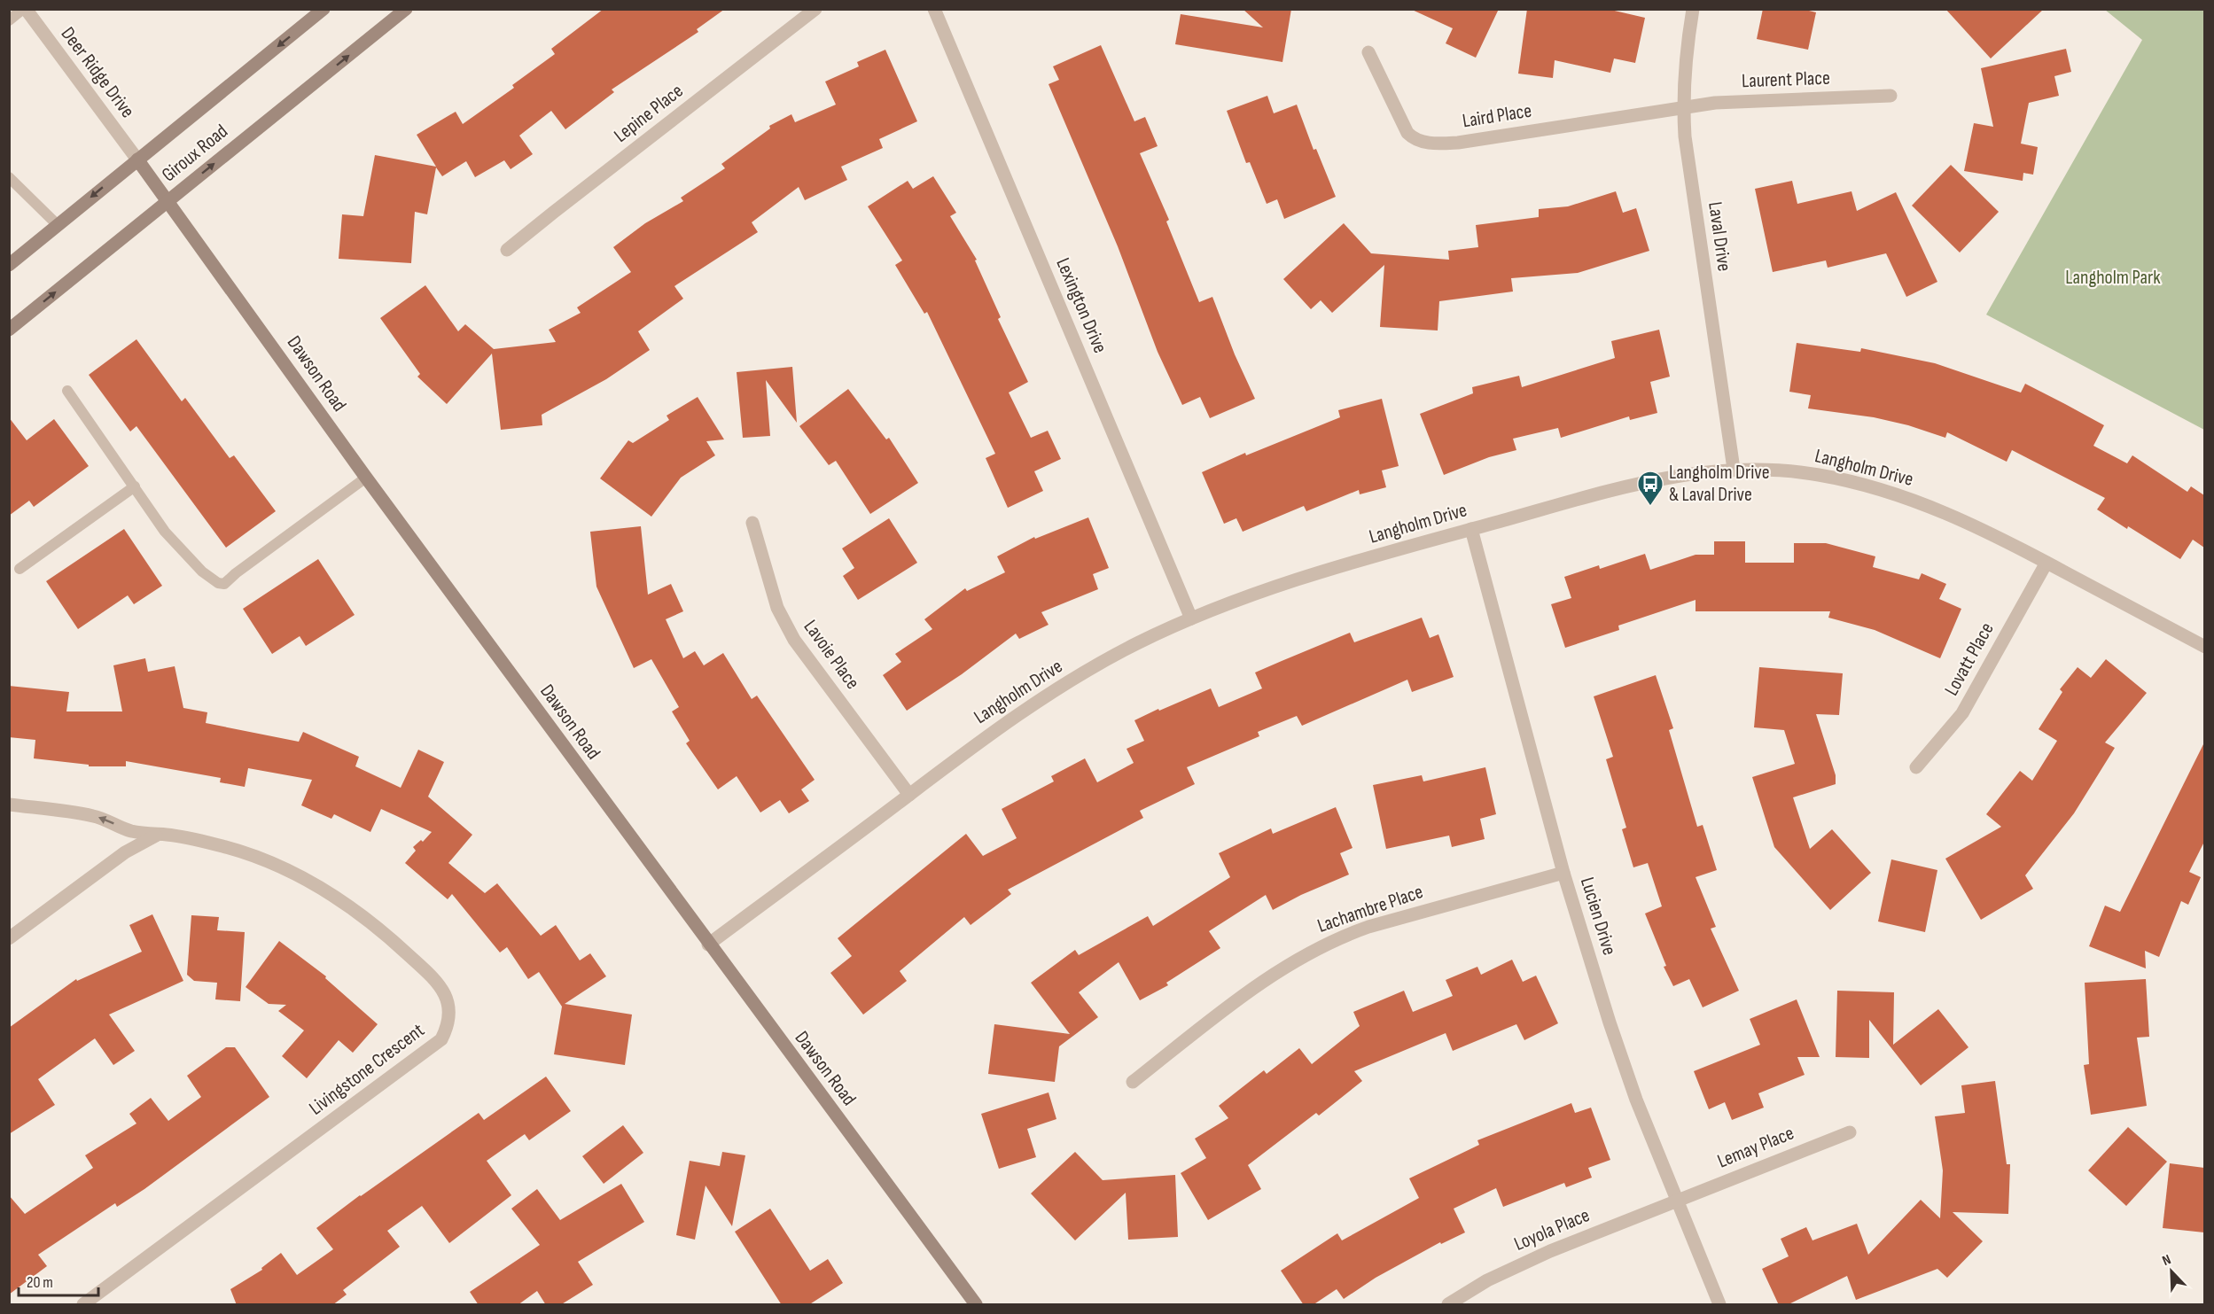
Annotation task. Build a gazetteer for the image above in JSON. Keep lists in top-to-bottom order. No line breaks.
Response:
{"streets":{"main road":["Giroux Road","Dawson Road"],"street":["Deer Ridge Drive","Laurent Place","Lepine Place","Laird Place","Laval Drive","Lexington Drive","Langholm Drive","Lavoie Place","Lovatt Place","Lachambre Place","Lucien Drive","Livingstone Crescent","Lemay Place","Loyola Place"]},"crossings":[["Deer Ridge Drive","Giroux Road"],["Deer Ridge Drive","Dawson Road"],["Laurent Place","Laird Place"],["Laurent Place","Laval Drive"],["Laird Place","Laval Drive"],["Giroux Road","Dawson Road"],["Laval Drive","Langholm Drive"],["Lexington Drive","Langholm Drive"],["Dawson Road","Langholm Drive"],["Langholm Drive","Lavoie Place"],["Langholm Drive","Lovatt Place"],["Langholm Drive","Lucien Drive"],["Lachambre Place","Lucien Drive"],["Lucien Drive","Lemay Place"],["Lucien Drive","Loyola Place"],["Lemay Place","Loyola Place"]],"parks":["Langholm Park"],"places":{"bus stop":["Langholm Drive & Laval Drive"]},"scale_bar":"20 m","north":"top left"}
